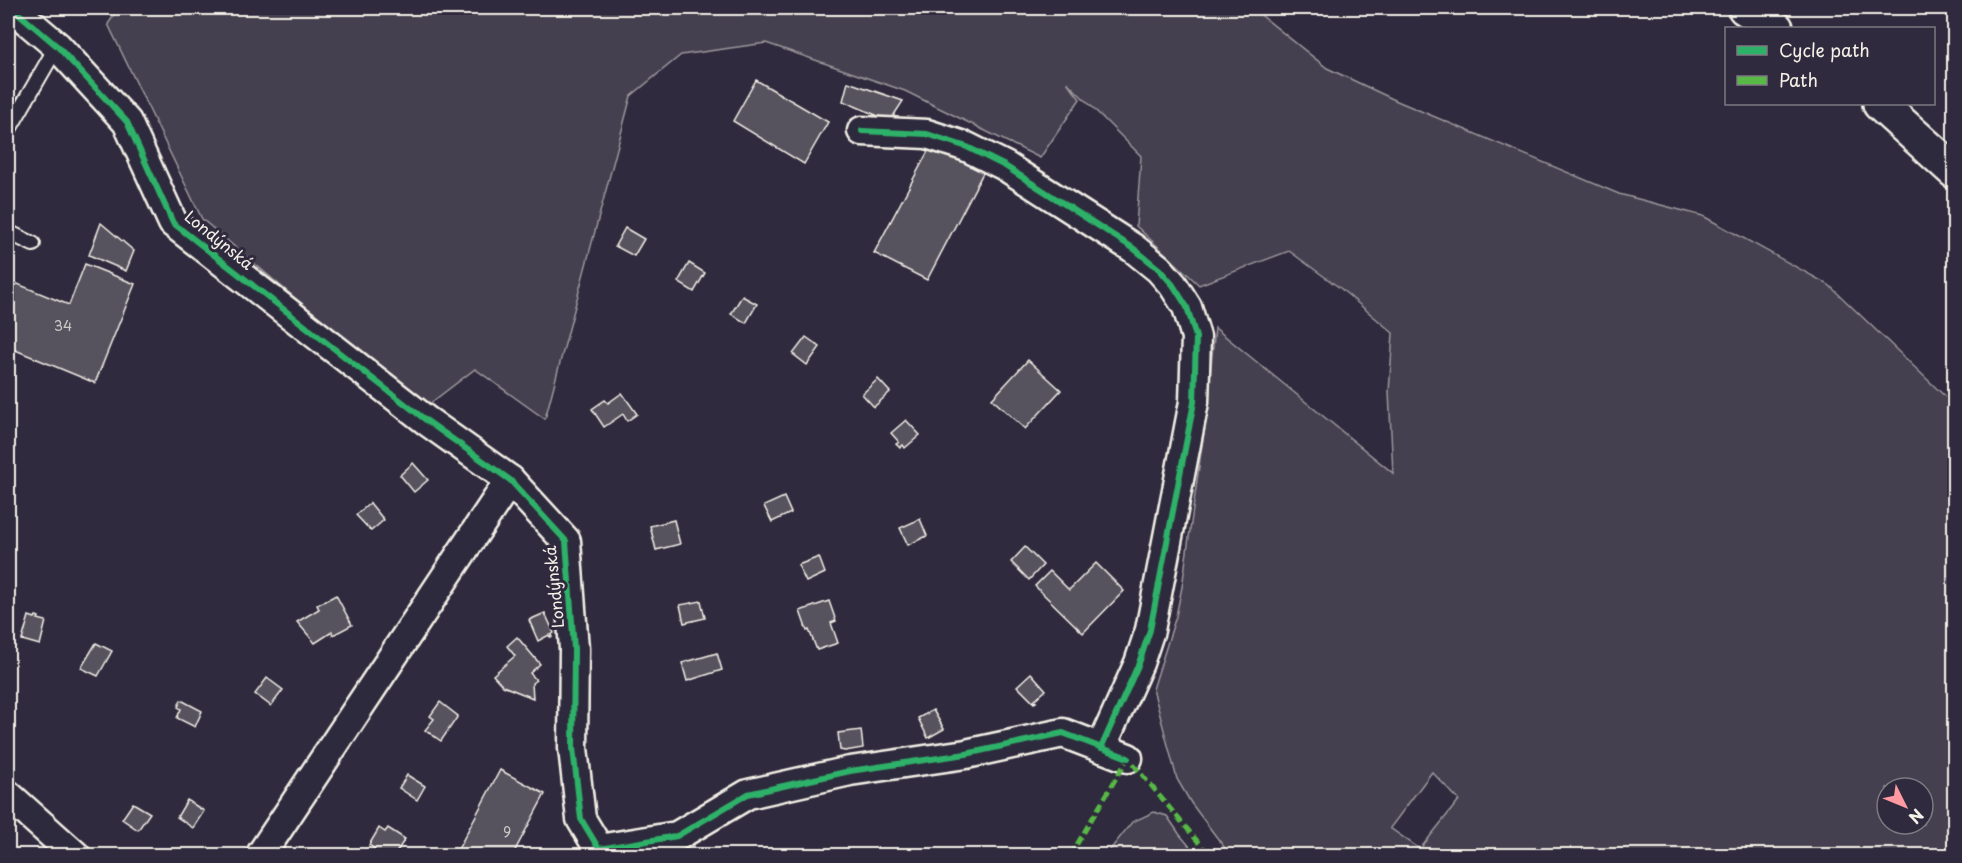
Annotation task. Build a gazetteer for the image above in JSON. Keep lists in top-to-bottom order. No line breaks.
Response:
{"streets":{"street":["Londýnská"]},"house_numbers":["34","9"],"legend":["Cycle path","Path"],"north":"bottom right"}
